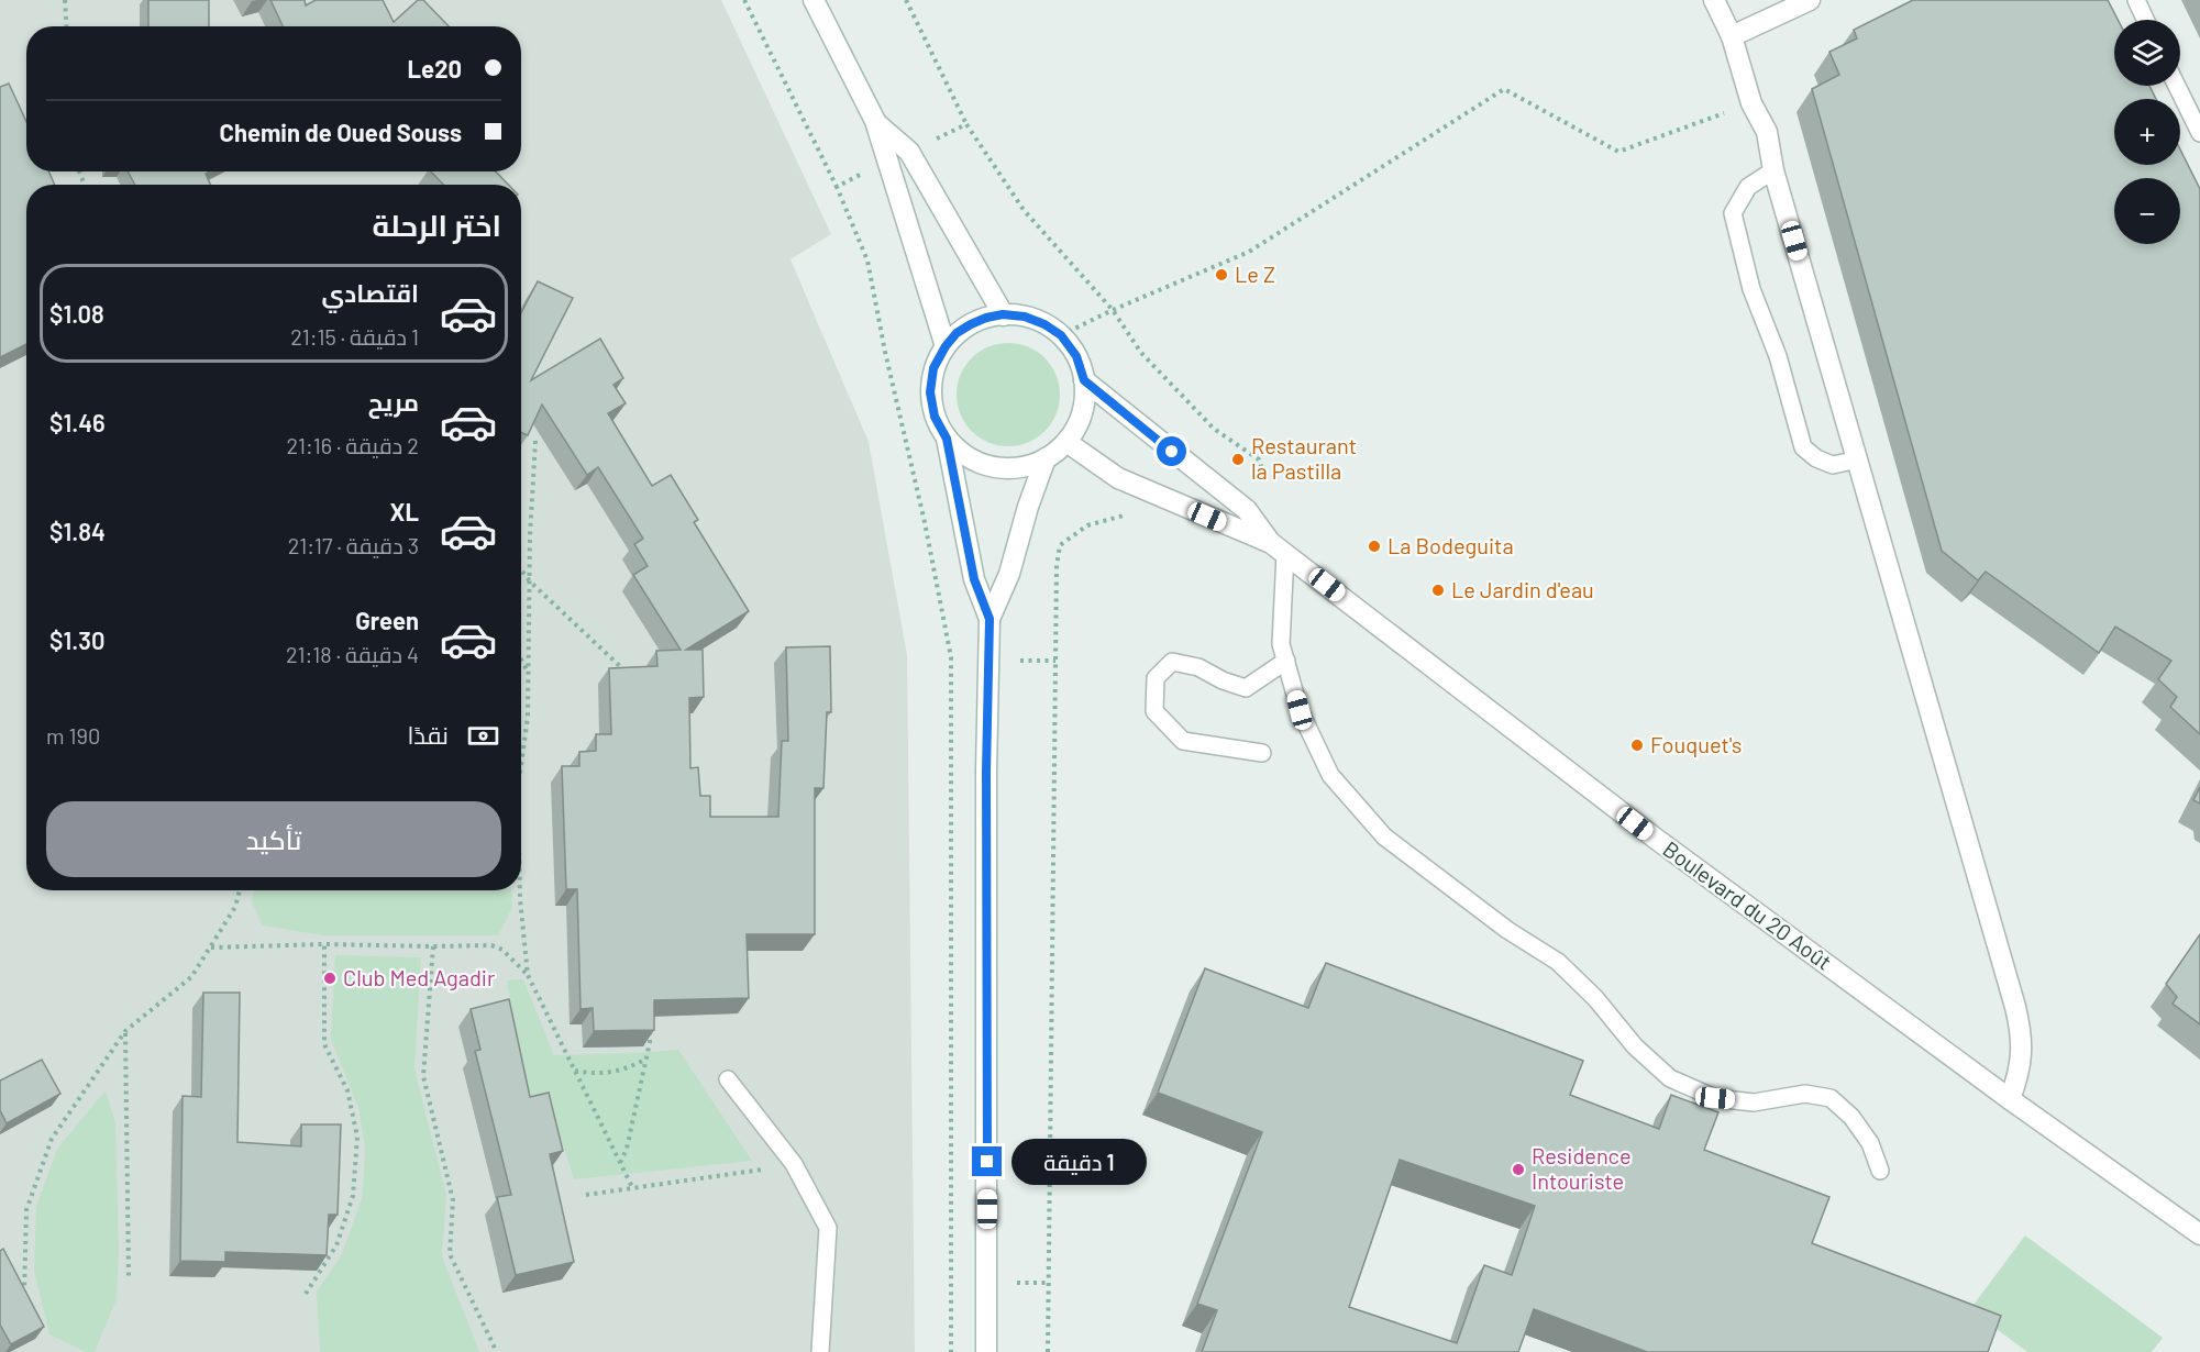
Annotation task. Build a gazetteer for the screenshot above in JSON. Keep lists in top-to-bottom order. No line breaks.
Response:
{"streets":{"street":["Boulevard du 20 Août"]},"places":["Le Z","Restaurant la Pastilla","La Bodeguita","Le Jardin d'eau","Fouquet's","Club Med Agadir","Residence Intouriste"],"page":{"map_buttons":["+","−"],"banner":["Le20","Chemin de Oued Souss"],"heading":"اختر الرحلة","list":[{"name":"اقتصادي","note":"1 دقيقة · 21:15","value":"$1.08"},{"name":"مريح","note":"2 دقيقة · 21:16","value":"$1.46"},{"name":"XL","note":"3 دقيقة · 21:17","value":"$1.84"},{"name":"Green","note":"4 دقيقة · 21:18","value":"$1.30"}],"pay":["نقدًا","190 m"],"buttons":"تأكيد","bubble":"1 دقيقة"}}
